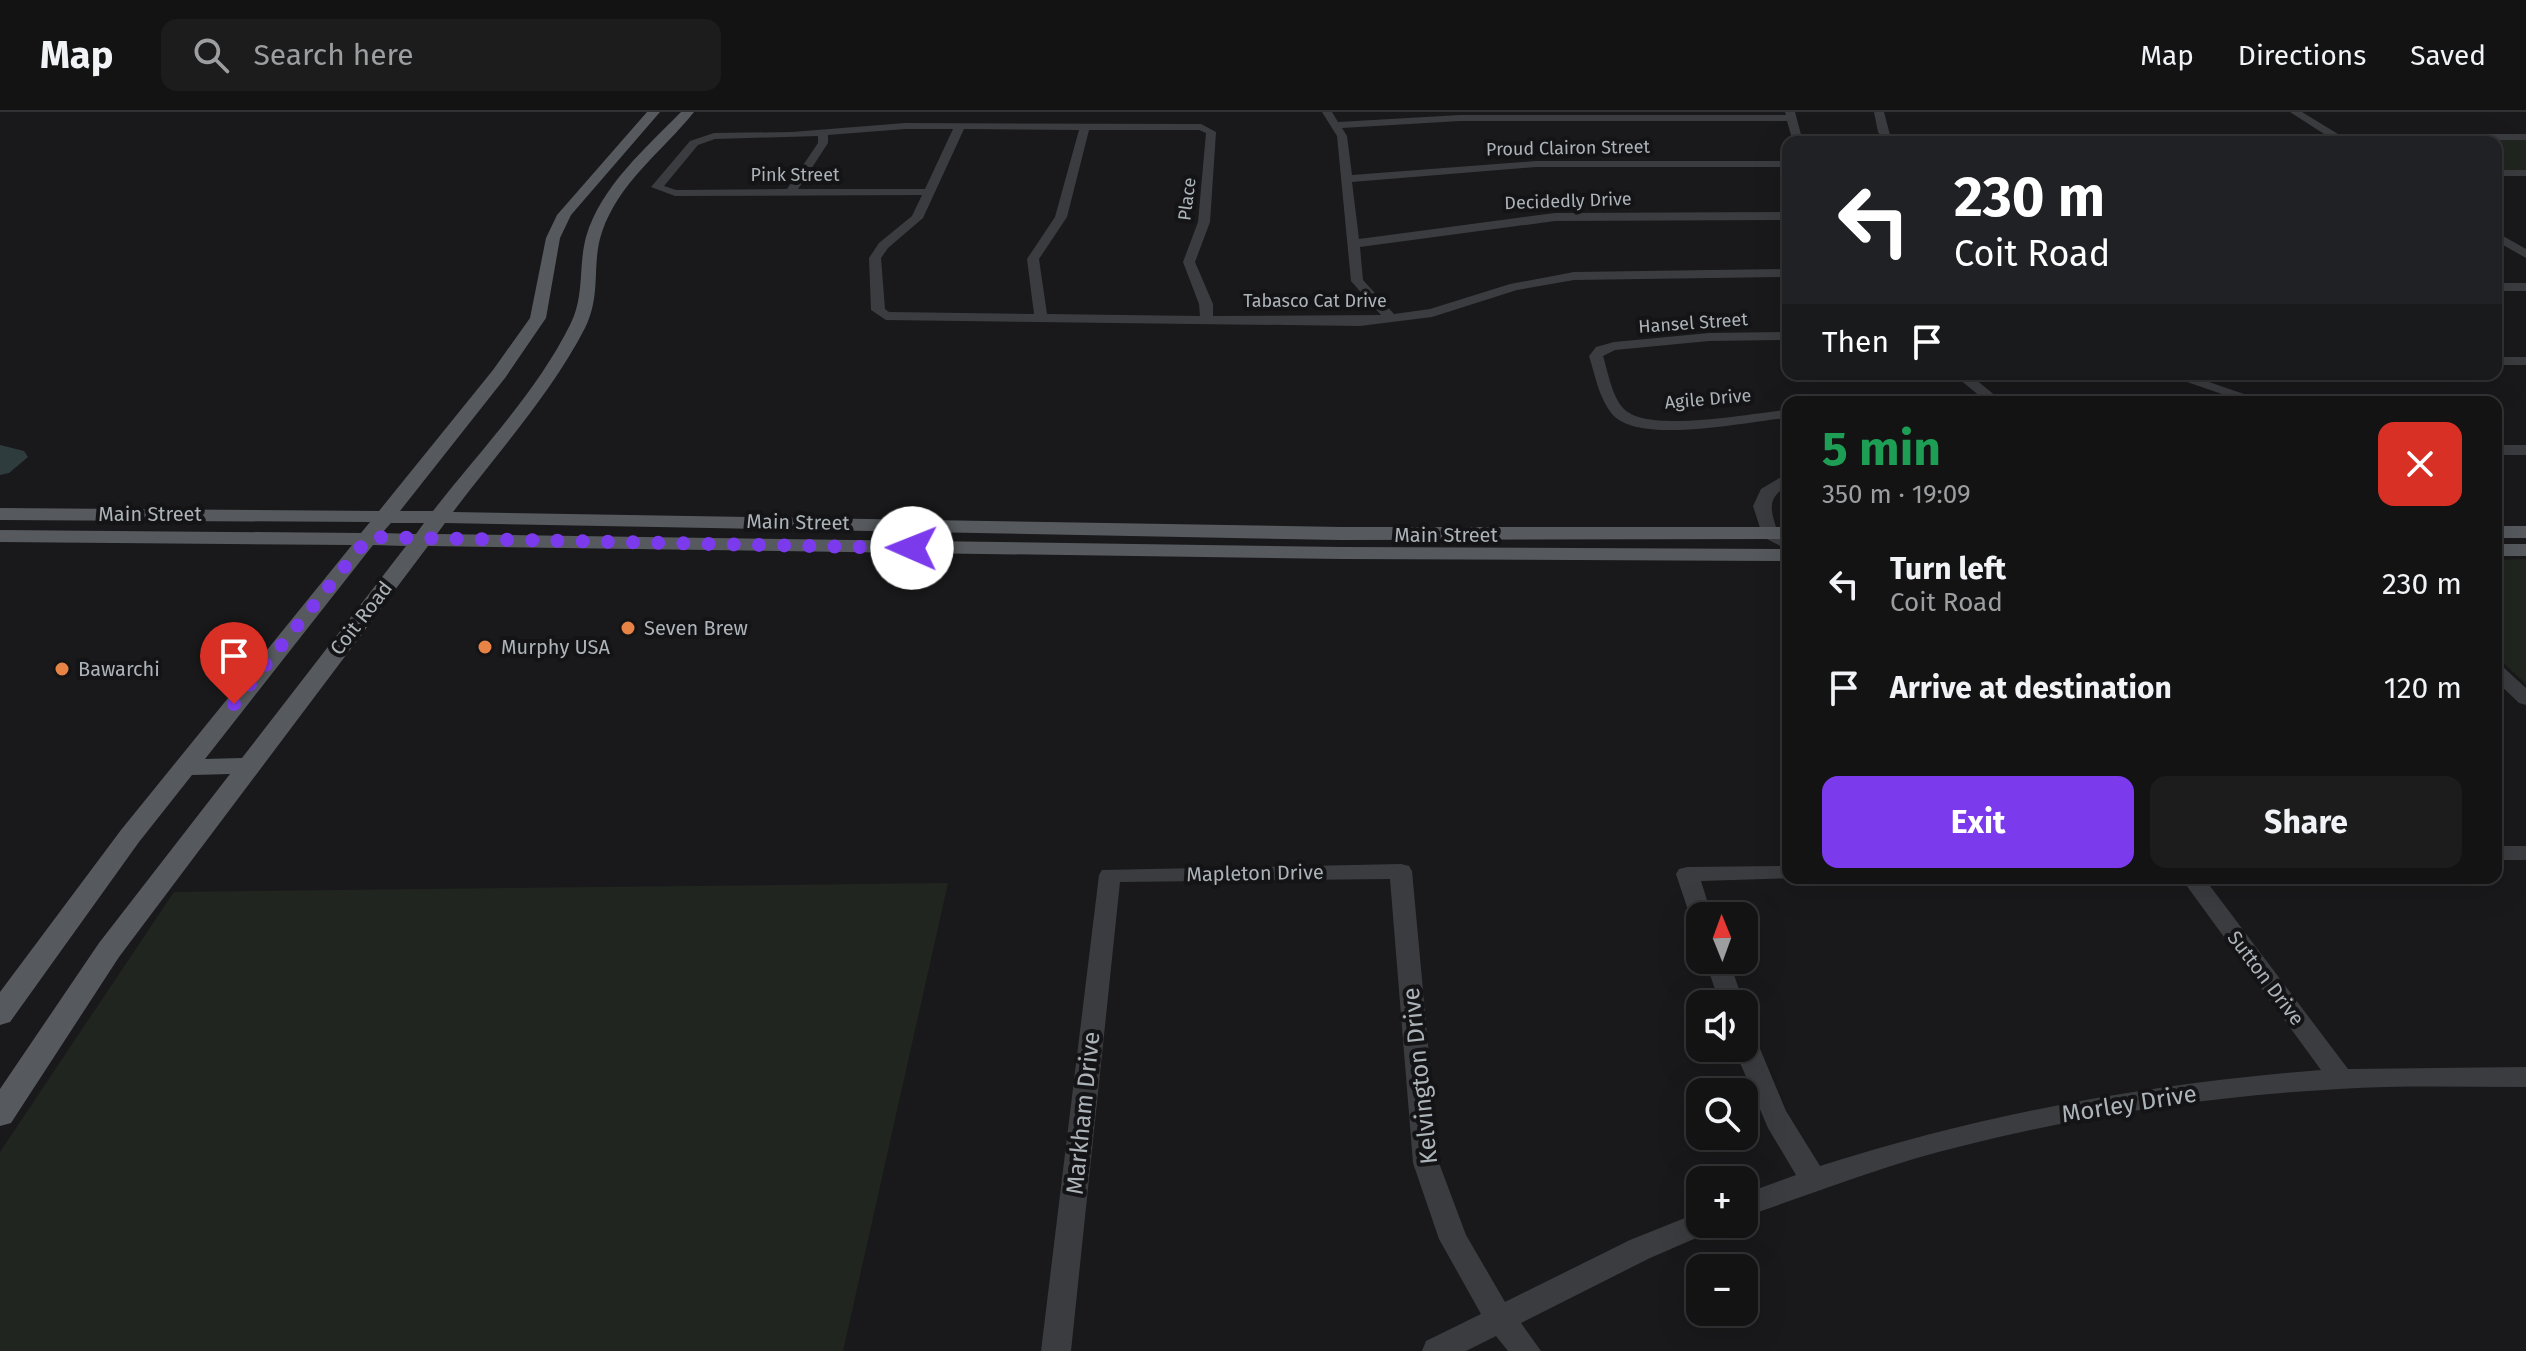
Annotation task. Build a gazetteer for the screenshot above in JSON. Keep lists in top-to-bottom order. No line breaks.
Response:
{"streets":{"main road":["Main Street","Coit Road"],"street":["Proud Clairon Street","Pink Street","Place","Decidedly Drive","Tabasco Cat Drive","Hansel Street","Agile Drive","Mapleton Drive","Sutton Drive","Kelvington Drive","Morley Drive","Markham Drive"]},"crossings":[["Pink Street","Tabasco Cat Drive"],["Place","Tabasco Cat Drive"],["Hansel Street","Agile Drive"],["Main Street","Coit Road"],["Mapleton Drive","Kelvington Drive"],["Mapleton Drive","Markham Drive"],["Sutton Drive","Morley Drive"]],"places":["Seven Brew","Murphy USA","Bawarchi"],"north":"top","page":{"header":"Map","search":"Search here","nav":["Map","Directions","Saved"],"turn":["230 m","Coit Road"],"then":"Then","heading":["5 min","350 m · 19:09"],"list":[{"name":"Turn left","note":"Coit Road","value":"230 m"},{"name":"Arrive at destination","value":"120 m"}],"buttons":["Exit","Share"],"map_buttons":["+","−"]}}
